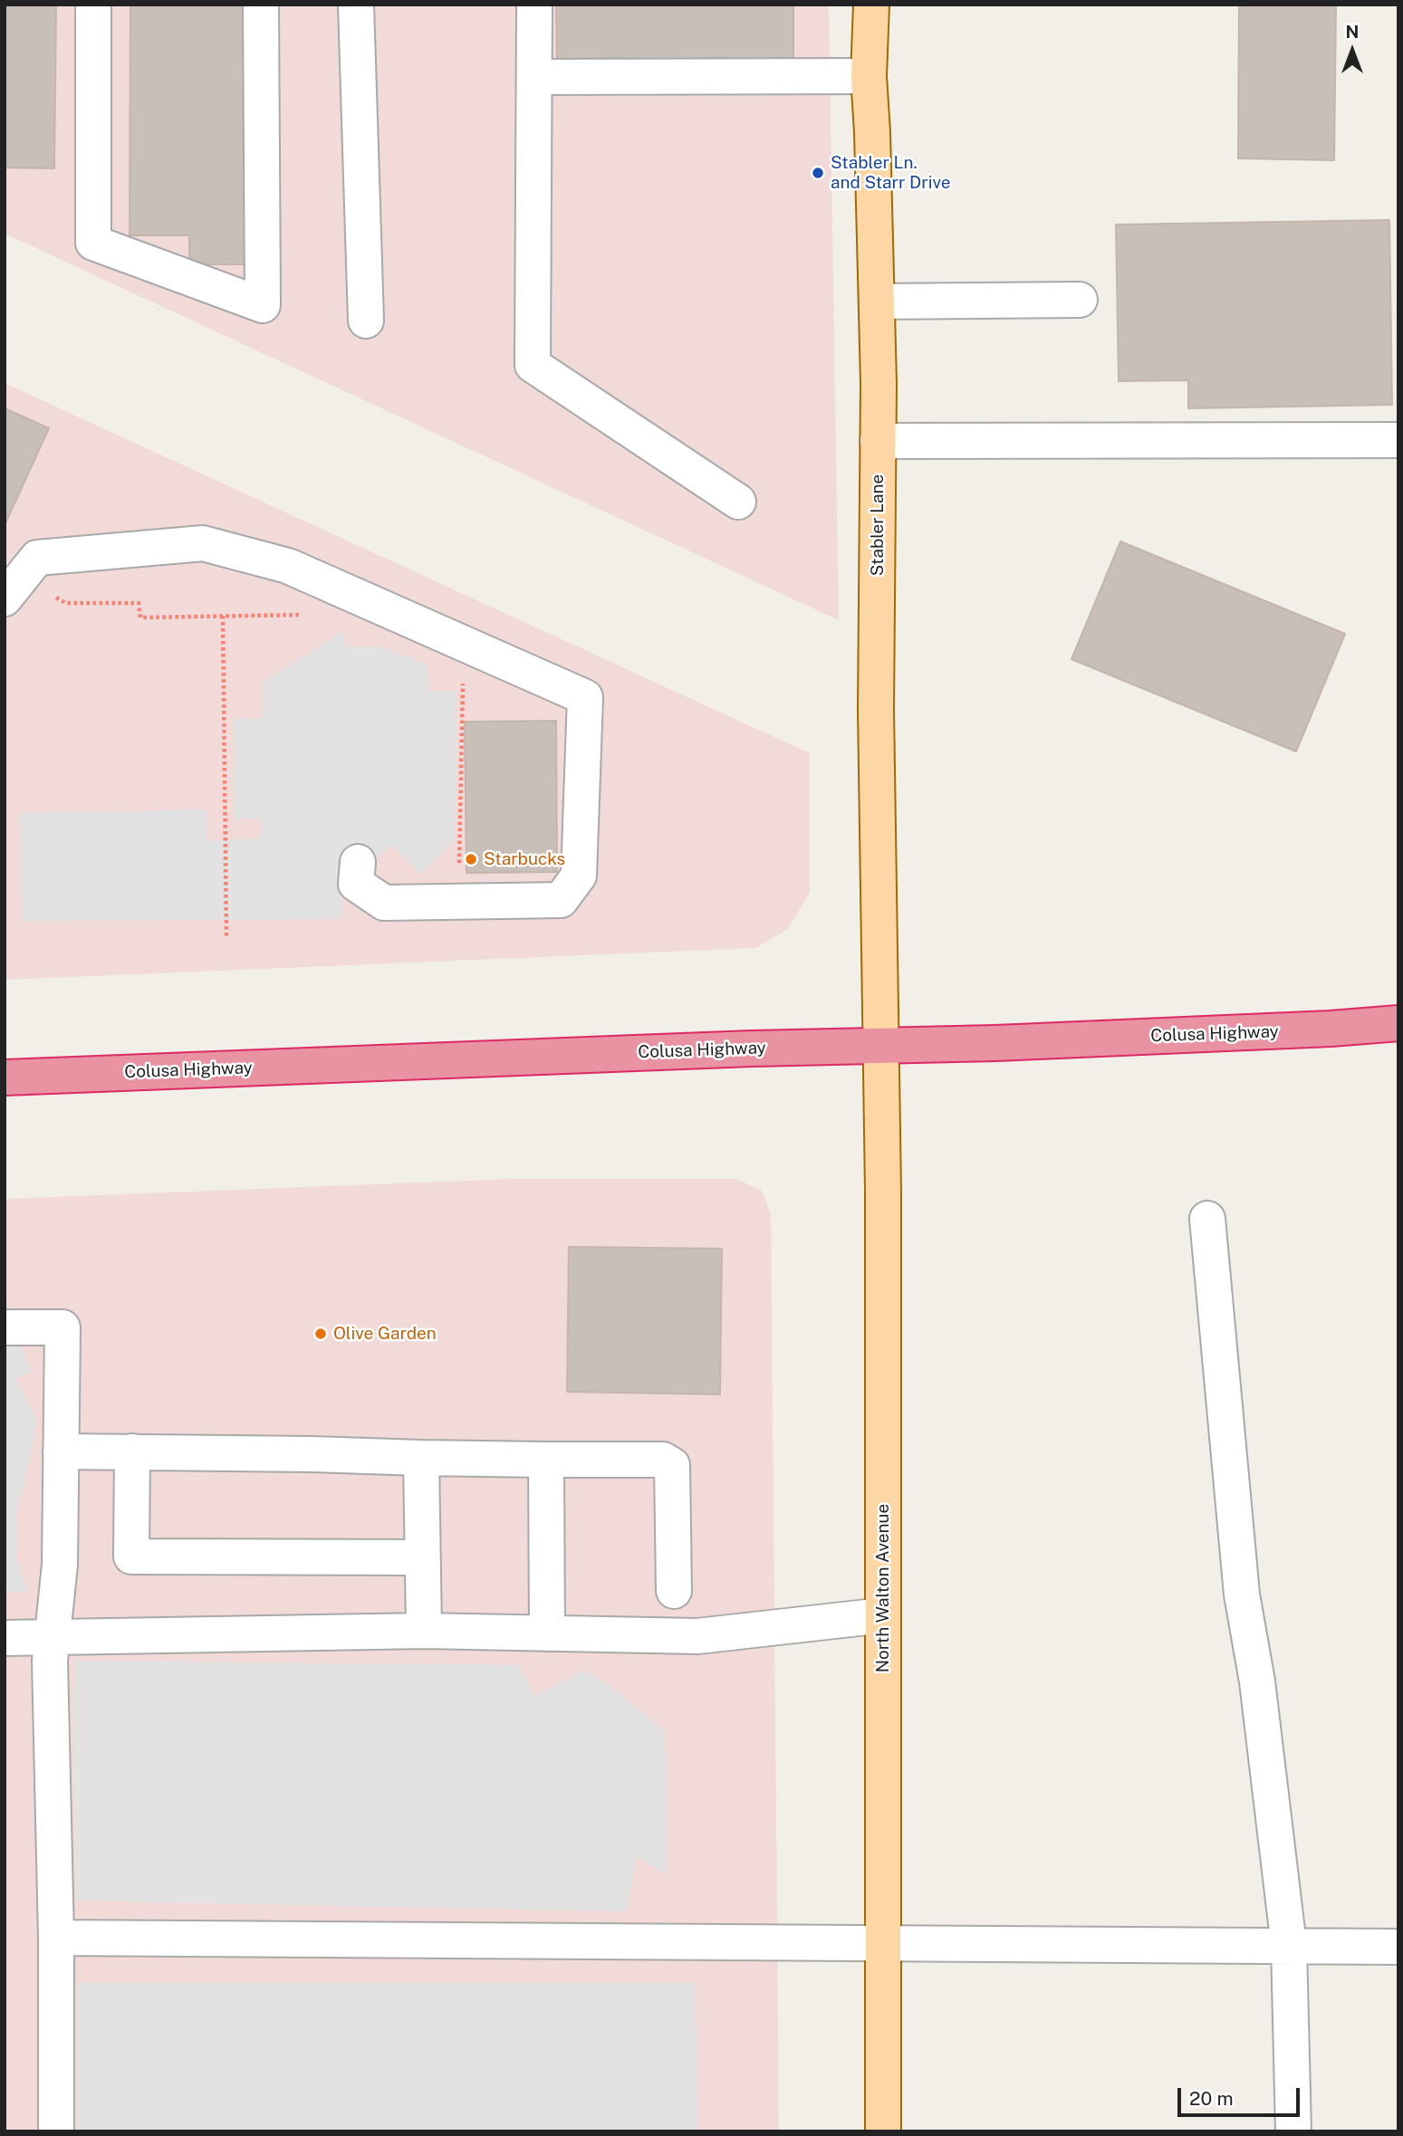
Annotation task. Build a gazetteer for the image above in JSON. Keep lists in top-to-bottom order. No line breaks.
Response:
{"streets":{"highway":["Colusa Highway"],"main road":["Stabler Lane","North Walton Avenue"]},"crossings":[["Stabler Lane","Colusa Highway"],["Stabler Lane","North Walton Avenue"],["Colusa Highway","North Walton Avenue"]],"places":["Stabler Ln. and Starr Drive","Starbucks","Olive Garden"],"scale_bar":"20 m","north":"top"}
